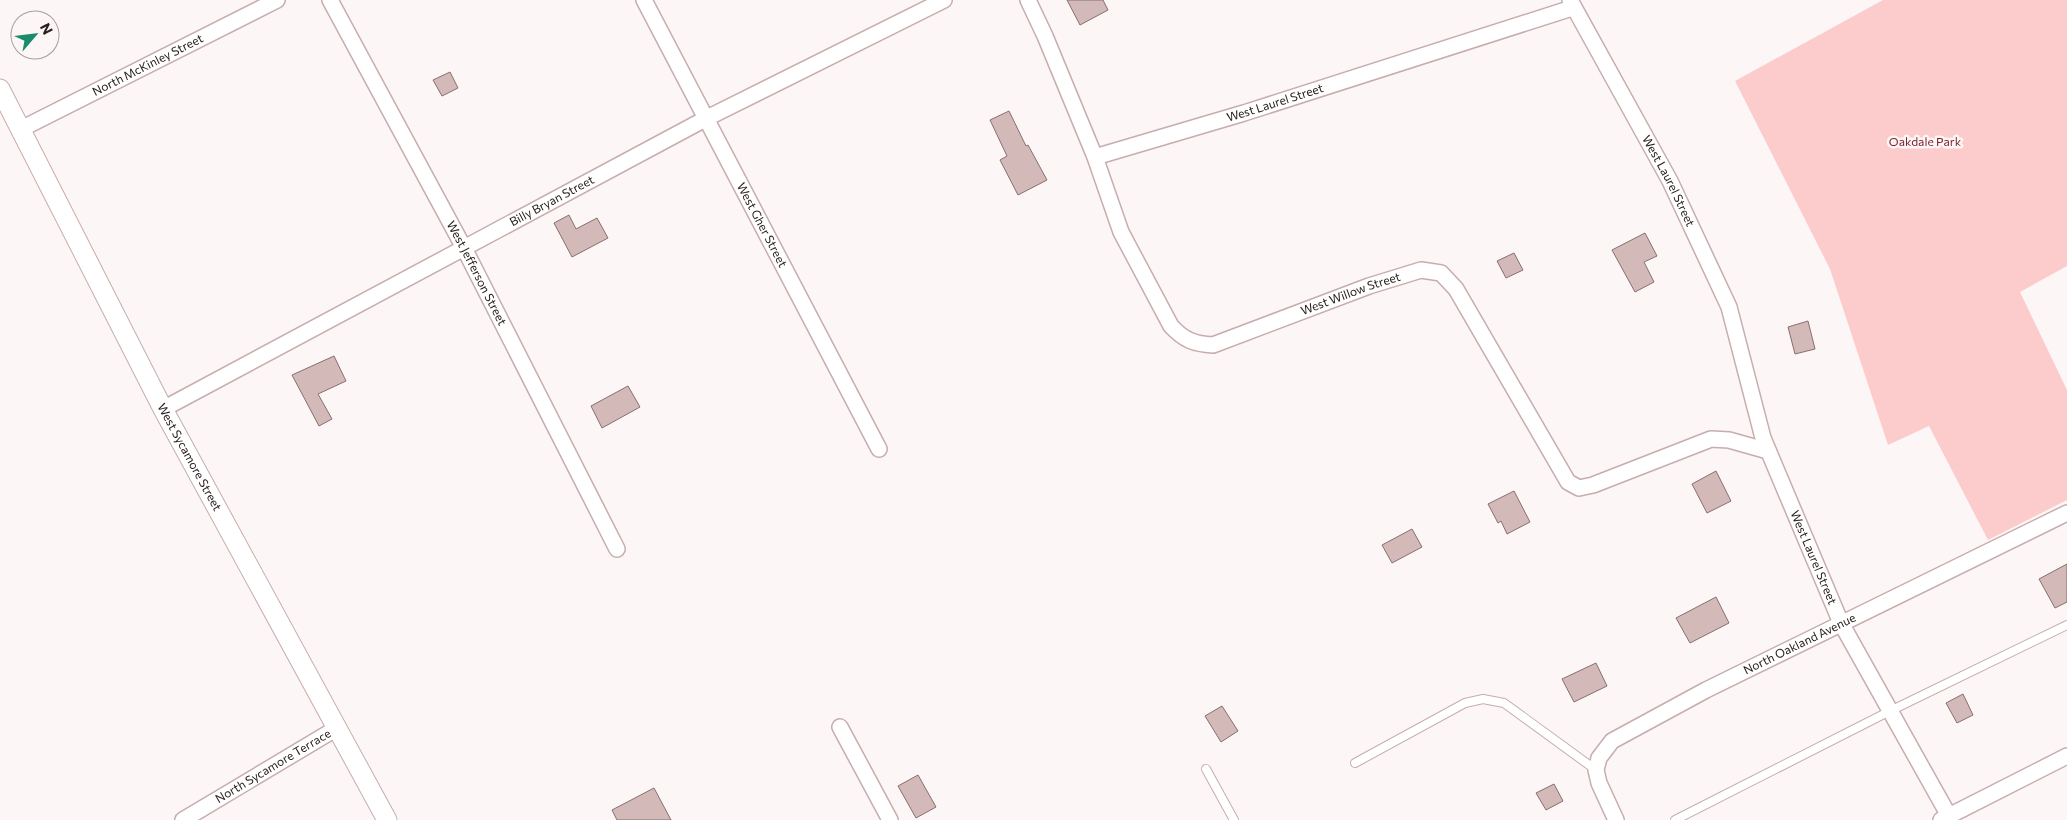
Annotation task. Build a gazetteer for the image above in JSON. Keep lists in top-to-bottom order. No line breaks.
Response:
{"streets":{"street":["North McKinley Street","West Laurel Street","Billy Bryan Street","West Gher Street","West Jefferson Street","West Willow Street","West Sycamore Street","North Oakland Avenue","North Sycamore Terrace"]},"crossings":[["North McKinley Street","West Sycamore Street"],["West Laurel Street","West Willow Street"],["West Laurel Street","North Oakland Avenue"],["Billy Bryan Street","West Gher Street"],["Billy Bryan Street","West Jefferson Street"],["Billy Bryan Street","West Sycamore Street"],["West Sycamore Street","North Sycamore Terrace"]],"parks":["Oakdale Park"],"north":"top right"}
